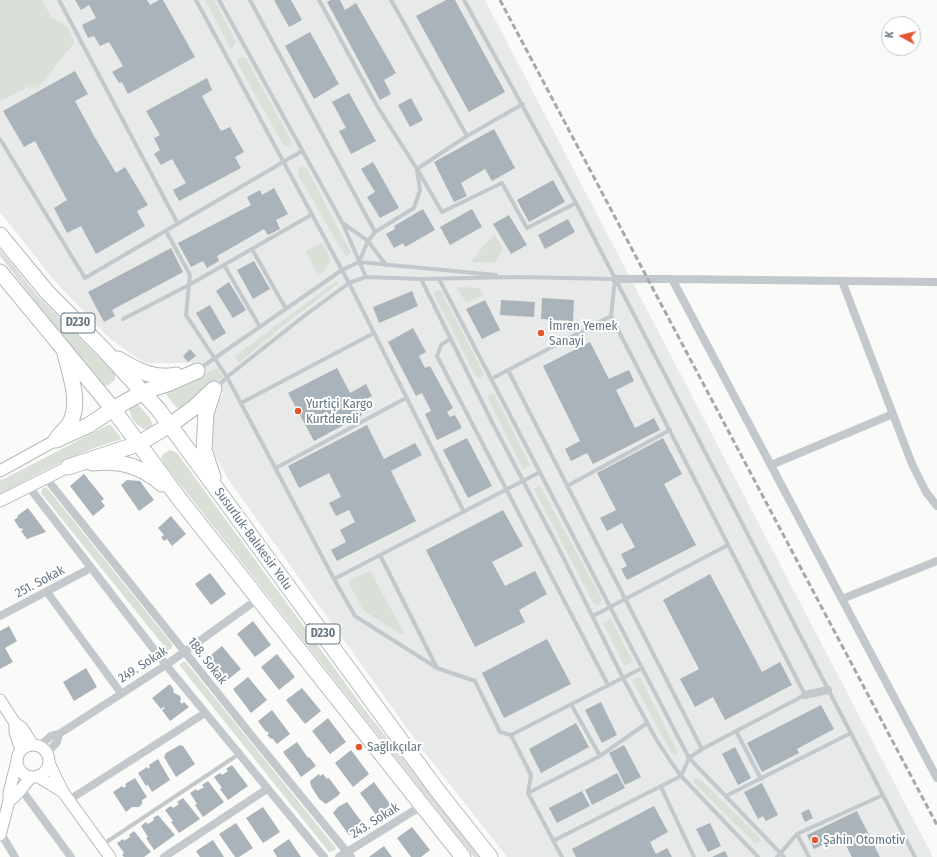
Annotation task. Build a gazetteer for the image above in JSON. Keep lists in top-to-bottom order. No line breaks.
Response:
{"streets":{"highway":["D230","Susurluk-Balıkesir Yolu"],"street":["251. Sokak","188. Sokak","249. Sokak","243. Sokak"]},"crossings":[["D230","249. Sokak"],["D230","243. Sokak"],["188. Sokak","249. Sokak"],["188. Sokak","243. Sokak"]],"places":["İmren Yemek Sanayi","Yurtiçi Kargo Kurtdereli","Sağlıkçılar","Şahin Otomotiv"],"north":"left"}
